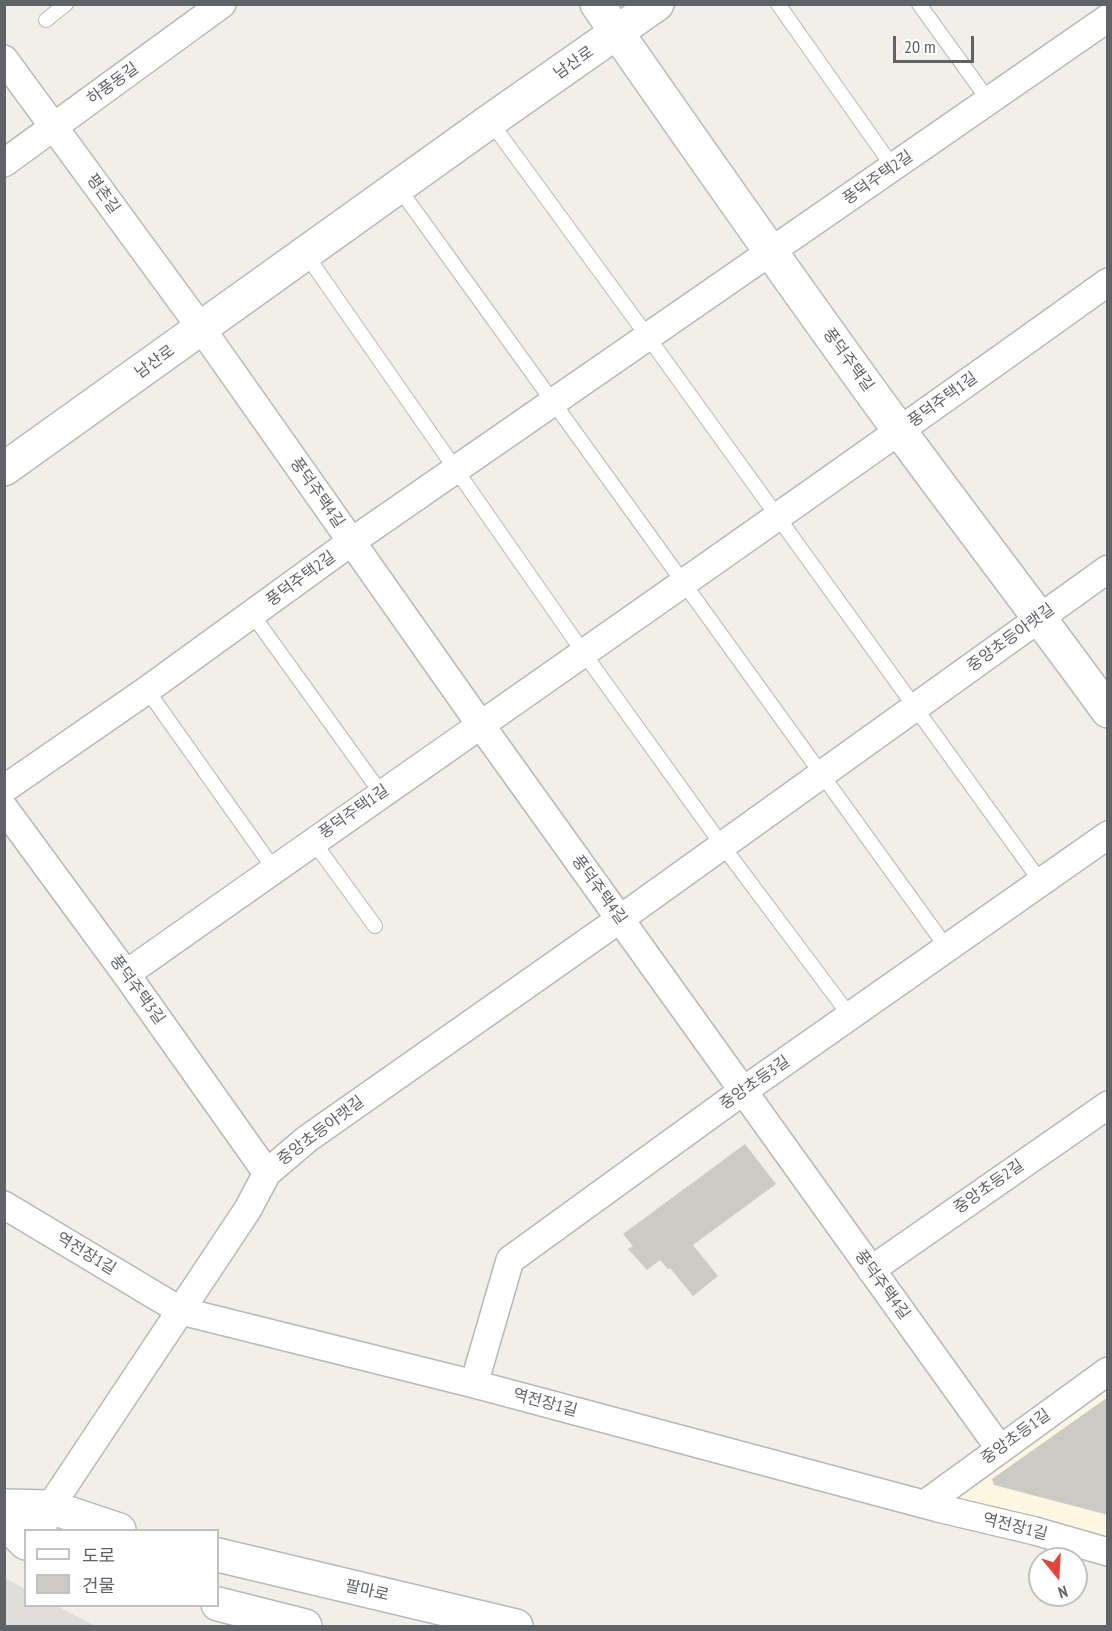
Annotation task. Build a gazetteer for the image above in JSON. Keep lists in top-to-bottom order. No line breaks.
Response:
{"streets":{"street":["남산로","하풍동길","풍덕주택2길","평촌길","풍덕주택길","풍덕주택1길","풍덕주택4길","중앙초등아랫길","풍덕주택3길","중앙초등3길","중앙초등2길","역전장1길","중앙초등1길","팔마로"]},"crossings":[["남산로","평촌길"],["남산로","풍덕주택길"],["남산로","풍덕주택4길"],["하풍동길","평촌길"],["풍덕주택2길","풍덕주택길"],["풍덕주택2길","풍덕주택4길"],["평촌길","풍덕주택4길"],["풍덕주택길","풍덕주택1길"],["풍덕주택길","중앙초등아랫길"],["풍덕주택1길","풍덕주택4길"],["풍덕주택1길","풍덕주택3길"],["풍덕주택4길","중앙초등아랫길"],["풍덕주택4길","중앙초등3길"],["풍덕주택4길","중앙초등2길"],["풍덕주택4길","중앙초등1길"],["중앙초등아랫길","풍덕주택3길"],["중앙초등아랫길","역전장1길"],["중앙초등3길","역전장1길"],["역전장1길","중앙초등1길"]],"legend":["도로","건물"],"scale_bar":"20 m","north":"bottom"}
